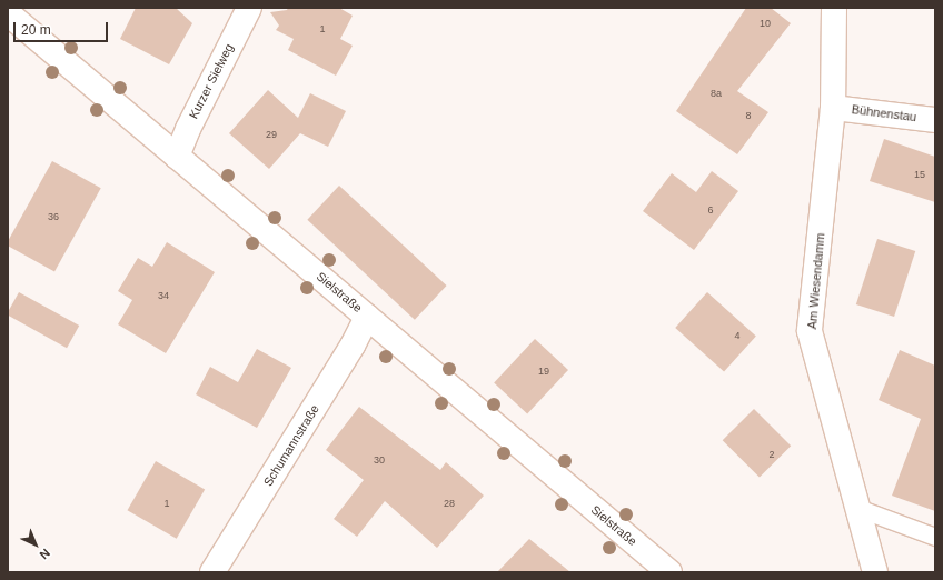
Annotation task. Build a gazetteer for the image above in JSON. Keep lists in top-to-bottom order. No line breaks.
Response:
{"streets":{"street":["Kurzer Sielweg","Bühnenstau","Am Wiesendamm","Sielstraße","Schumannstraße"]},"crossings":[["Kurzer Sielweg","Sielstraße"],["Bühnenstau","Am Wiesendamm"],["Sielstraße","Schumannstraße"]],"house_numbers":["10","1","8a","8","29","15","6","36","34","4","19","2","30","1","28"],"scale_bar":"20 m","north":"bottom right"}
